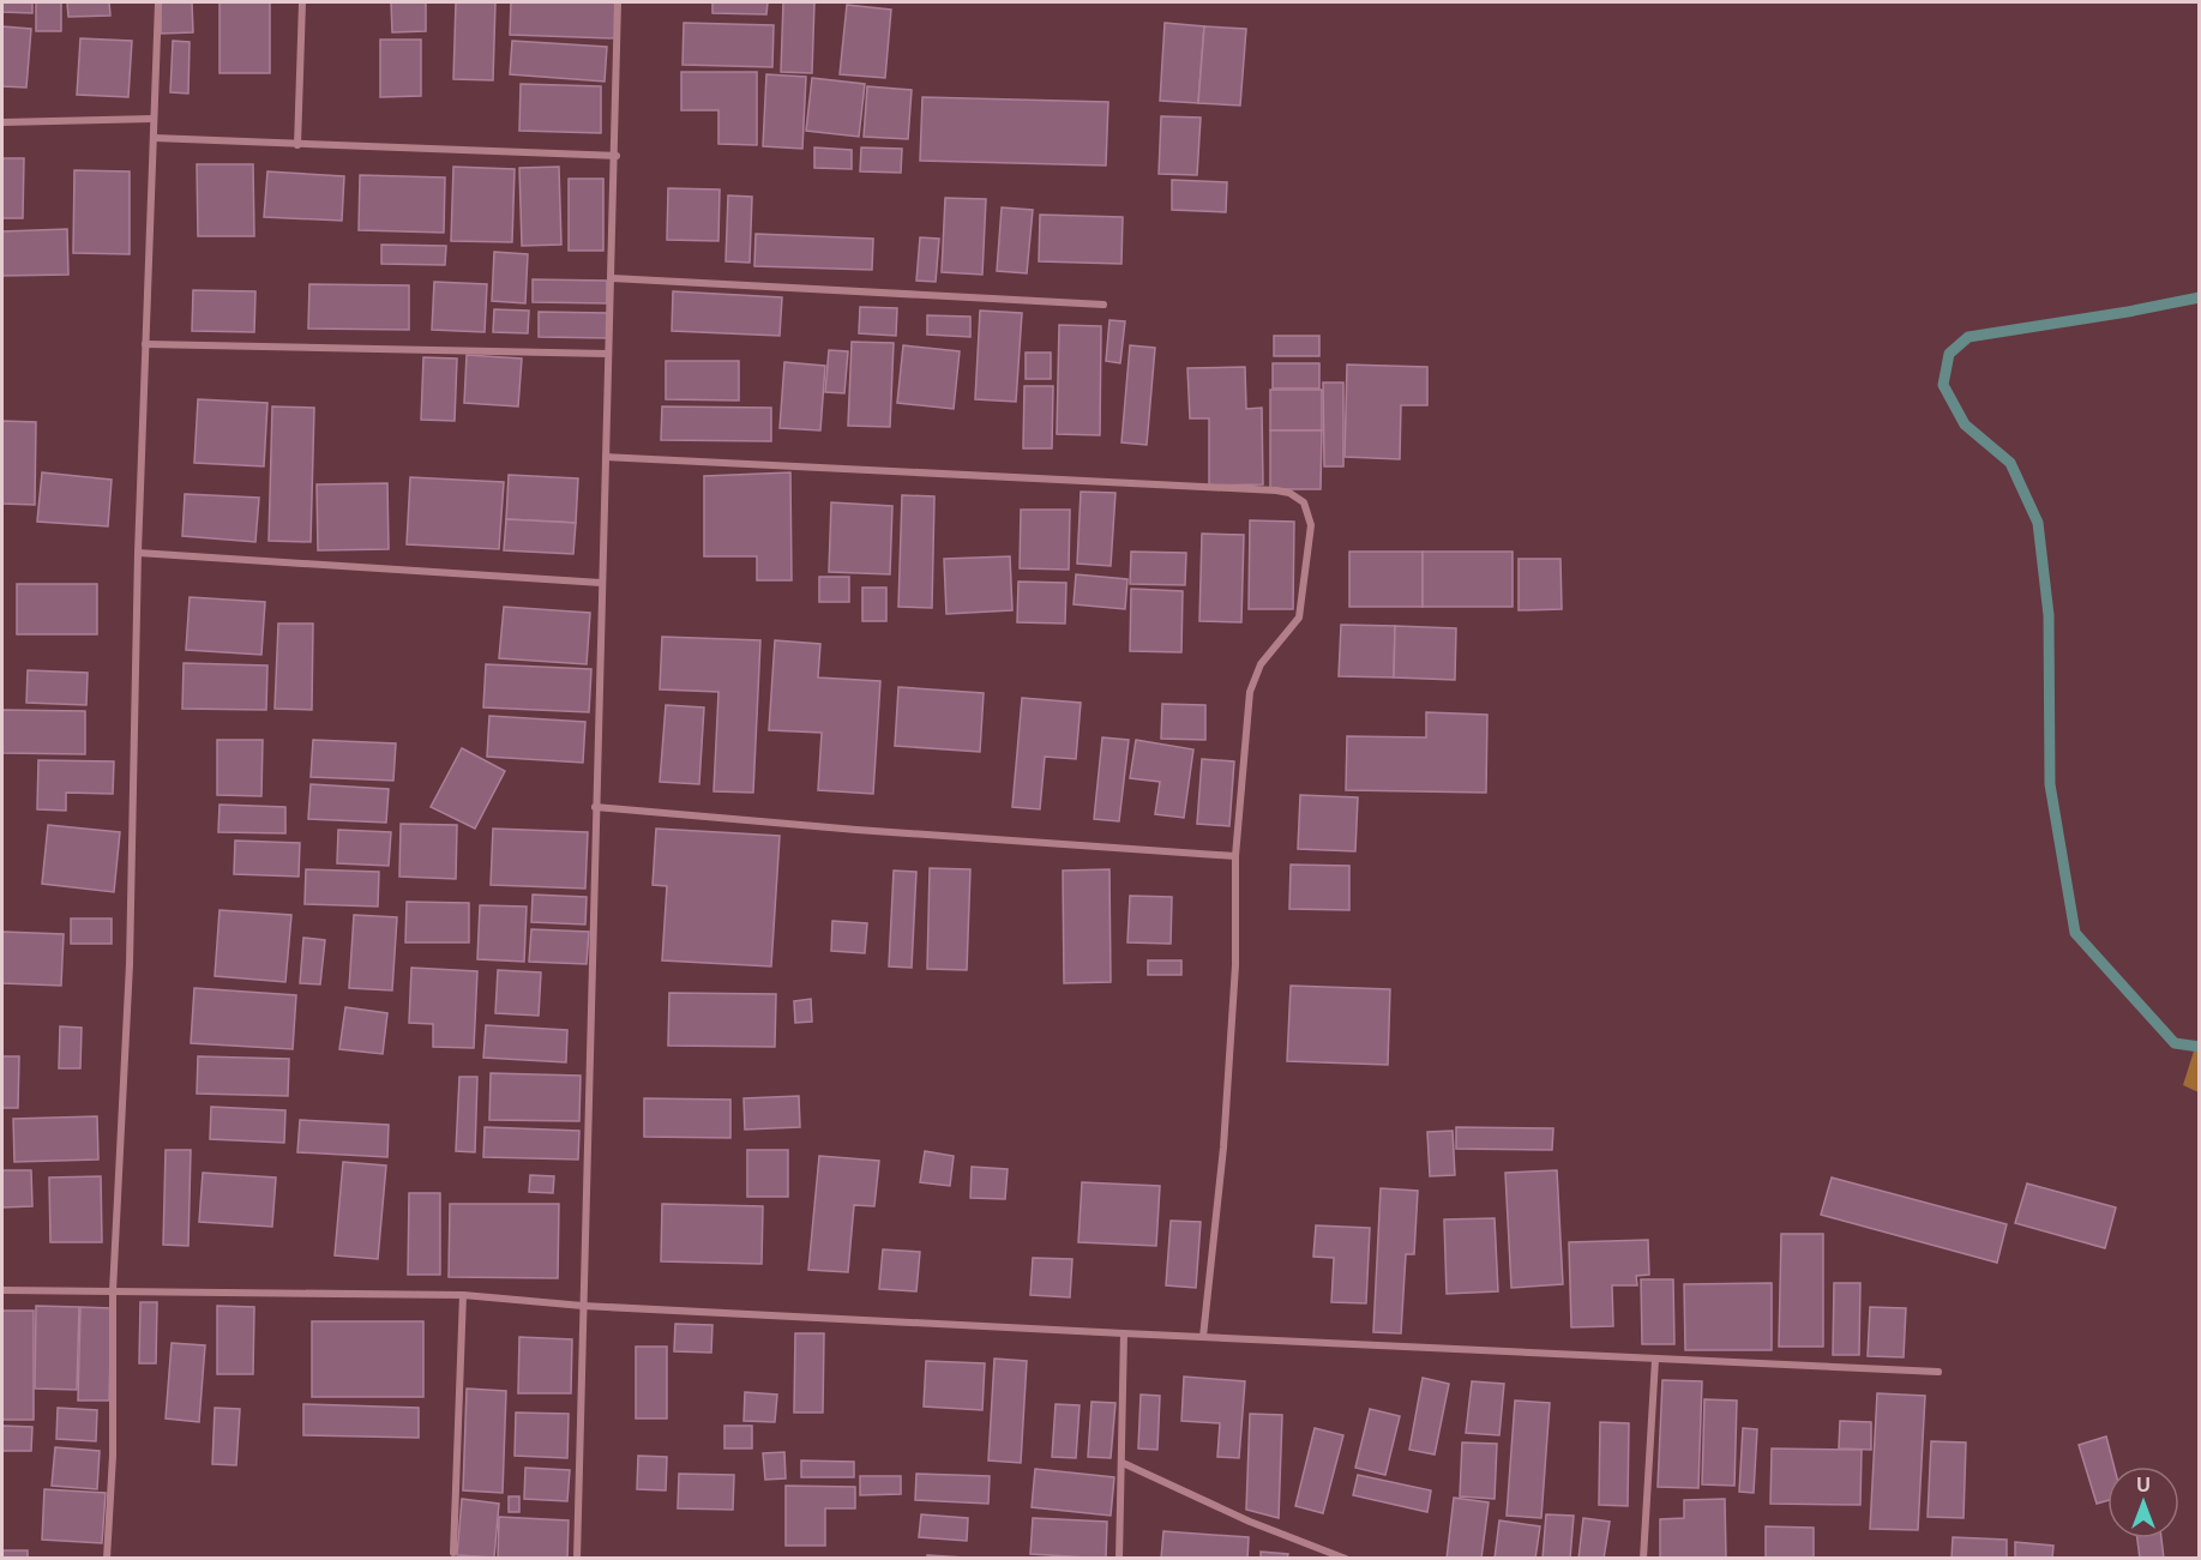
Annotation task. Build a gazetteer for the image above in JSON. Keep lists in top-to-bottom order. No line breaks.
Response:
{"north":"top"}
